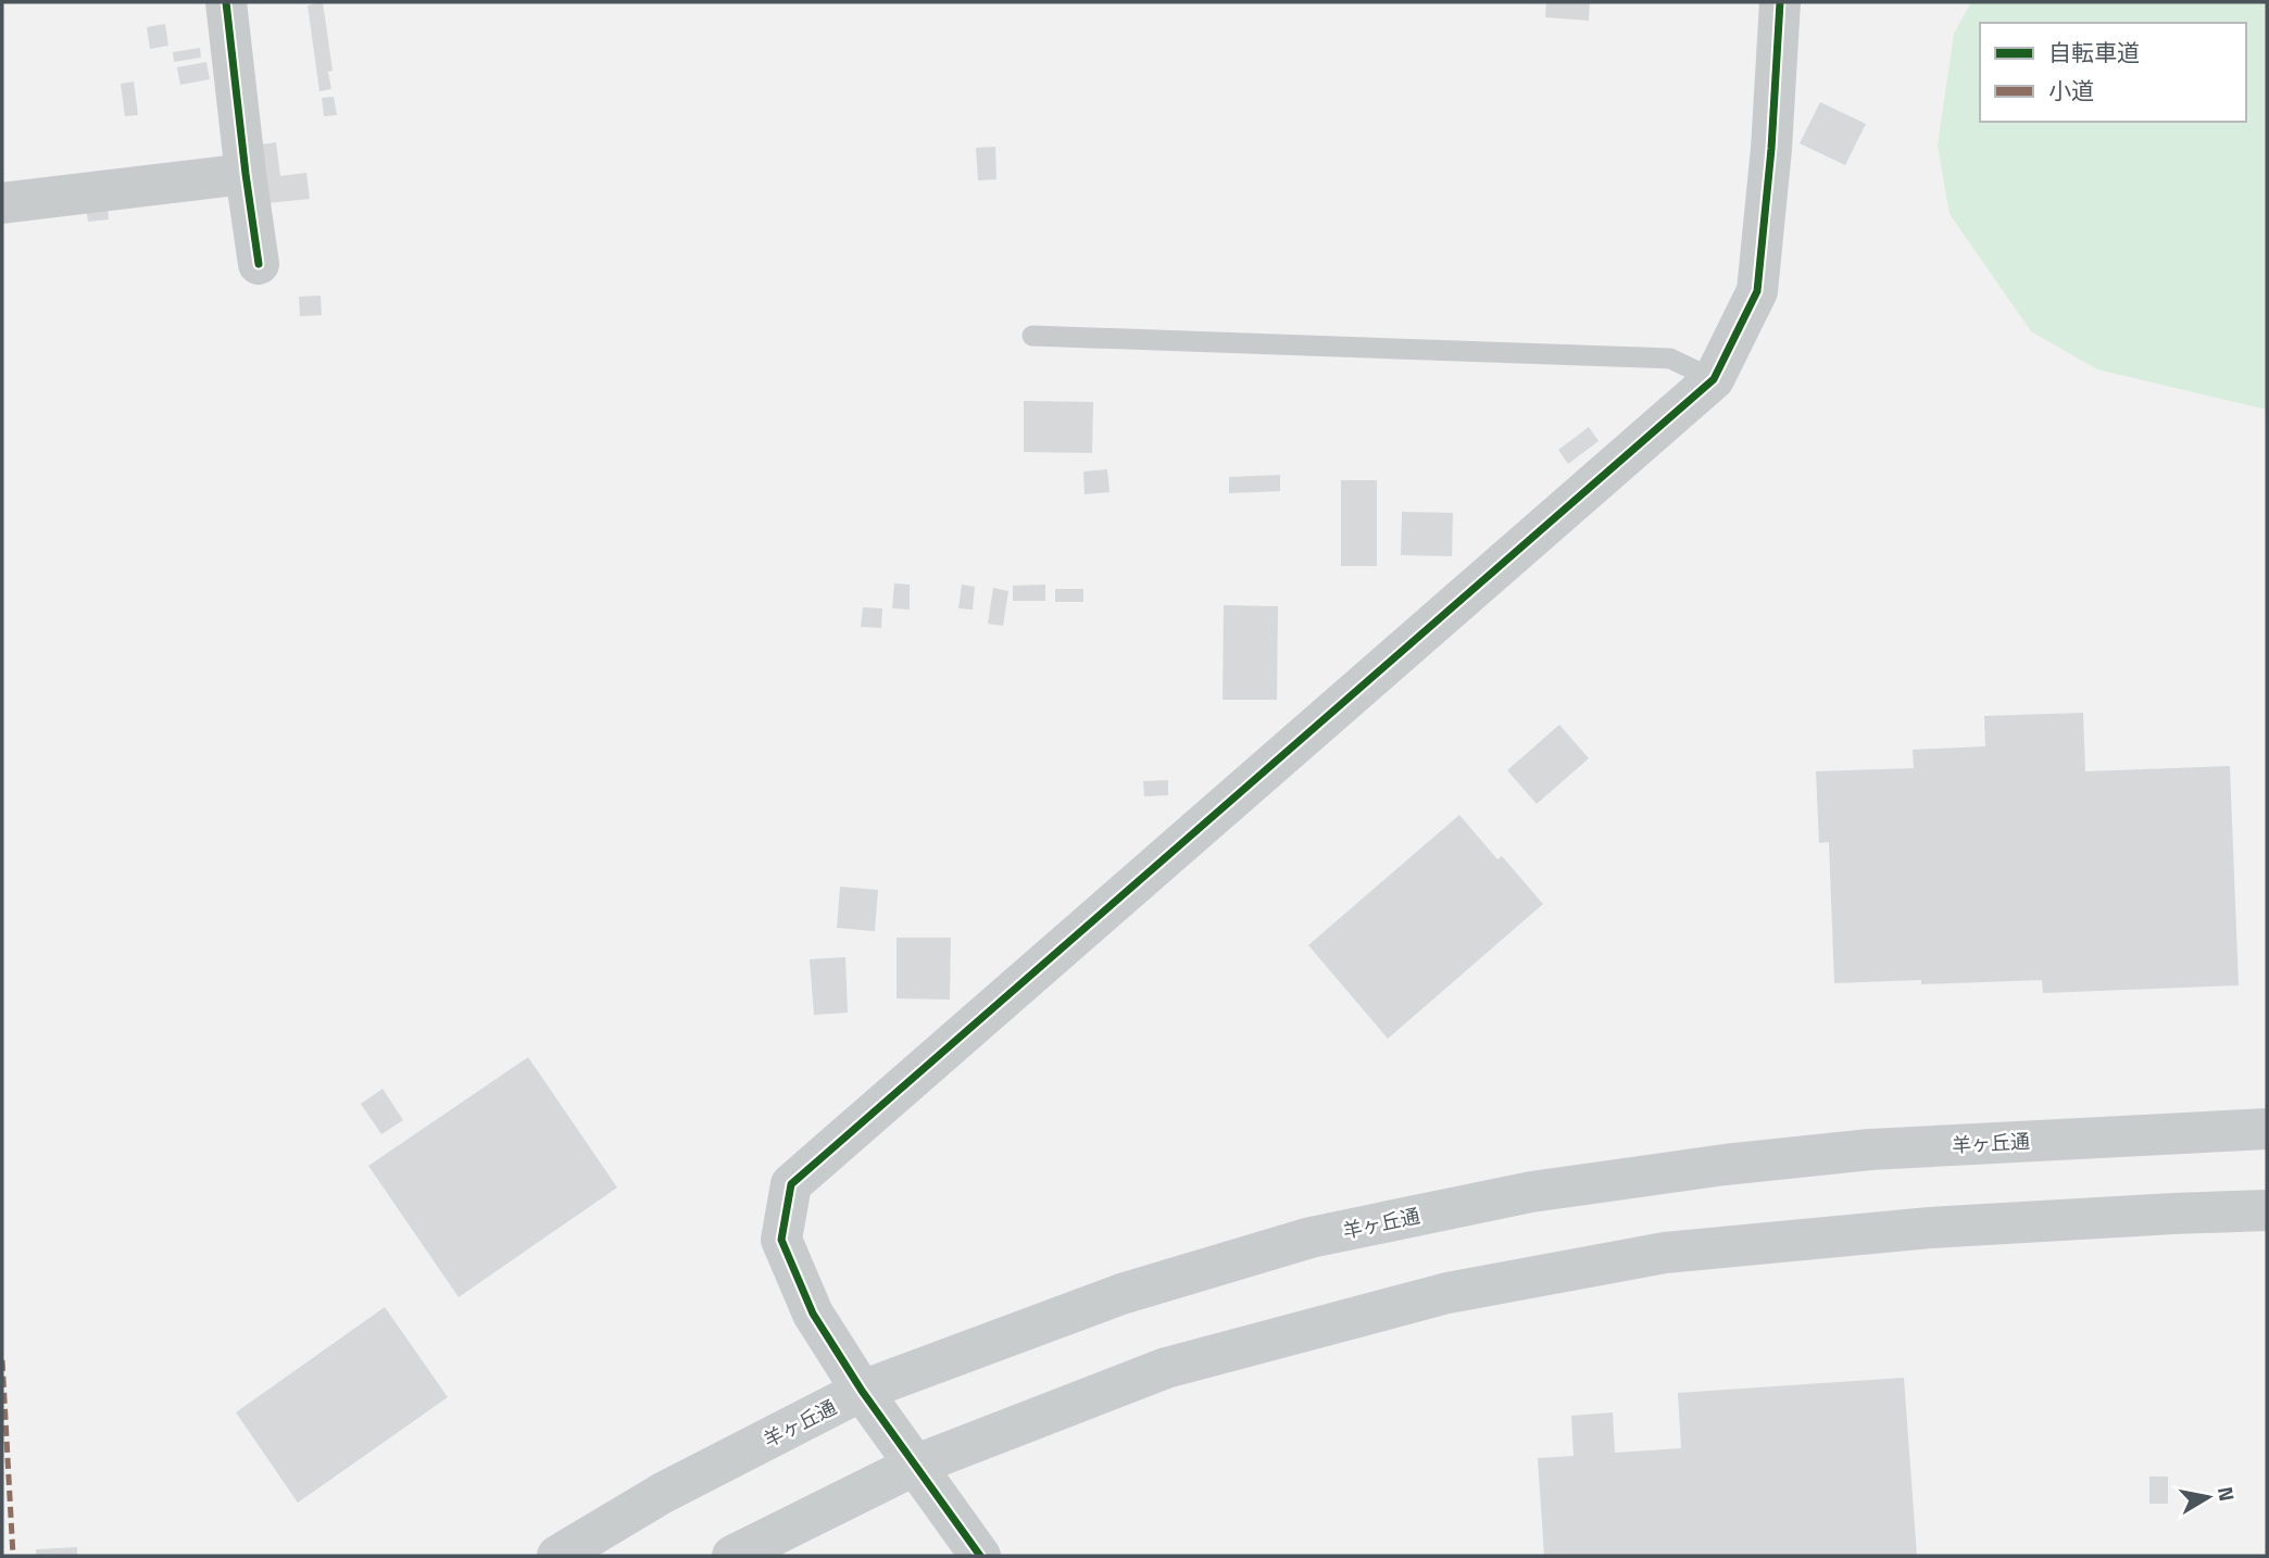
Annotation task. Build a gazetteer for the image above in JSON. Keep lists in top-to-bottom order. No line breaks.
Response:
{"streets":{"main road":["羊ヶ丘通"]},"legend":["自転車道","小道"],"north":"right"}
